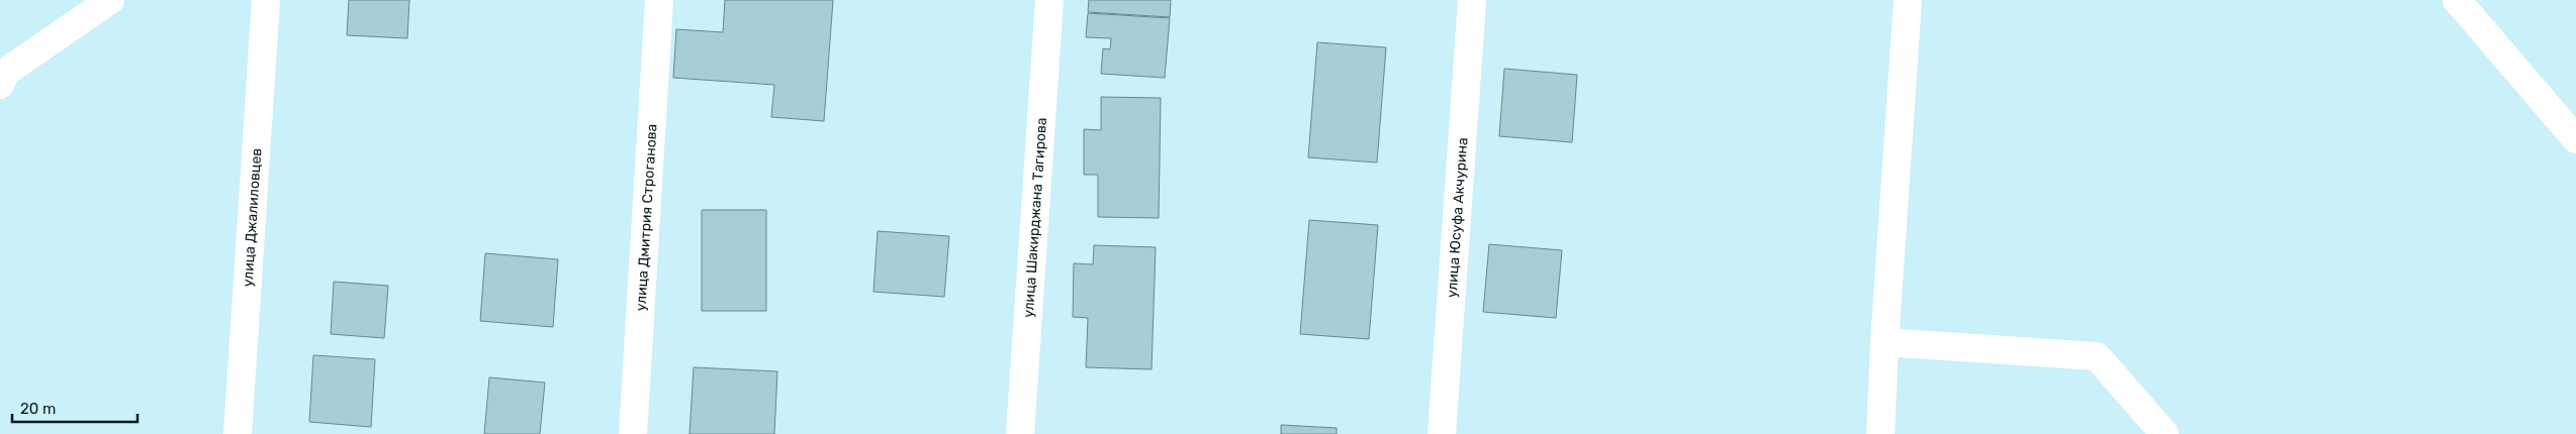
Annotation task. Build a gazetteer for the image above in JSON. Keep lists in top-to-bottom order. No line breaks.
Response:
{"streets":{"street":["улица Джалиловцев","улица Дмитрия Строганова","улица Шакирджана Тагирова","улица Юсуфа Акчурина"]},"scale_bar":"20 m"}
